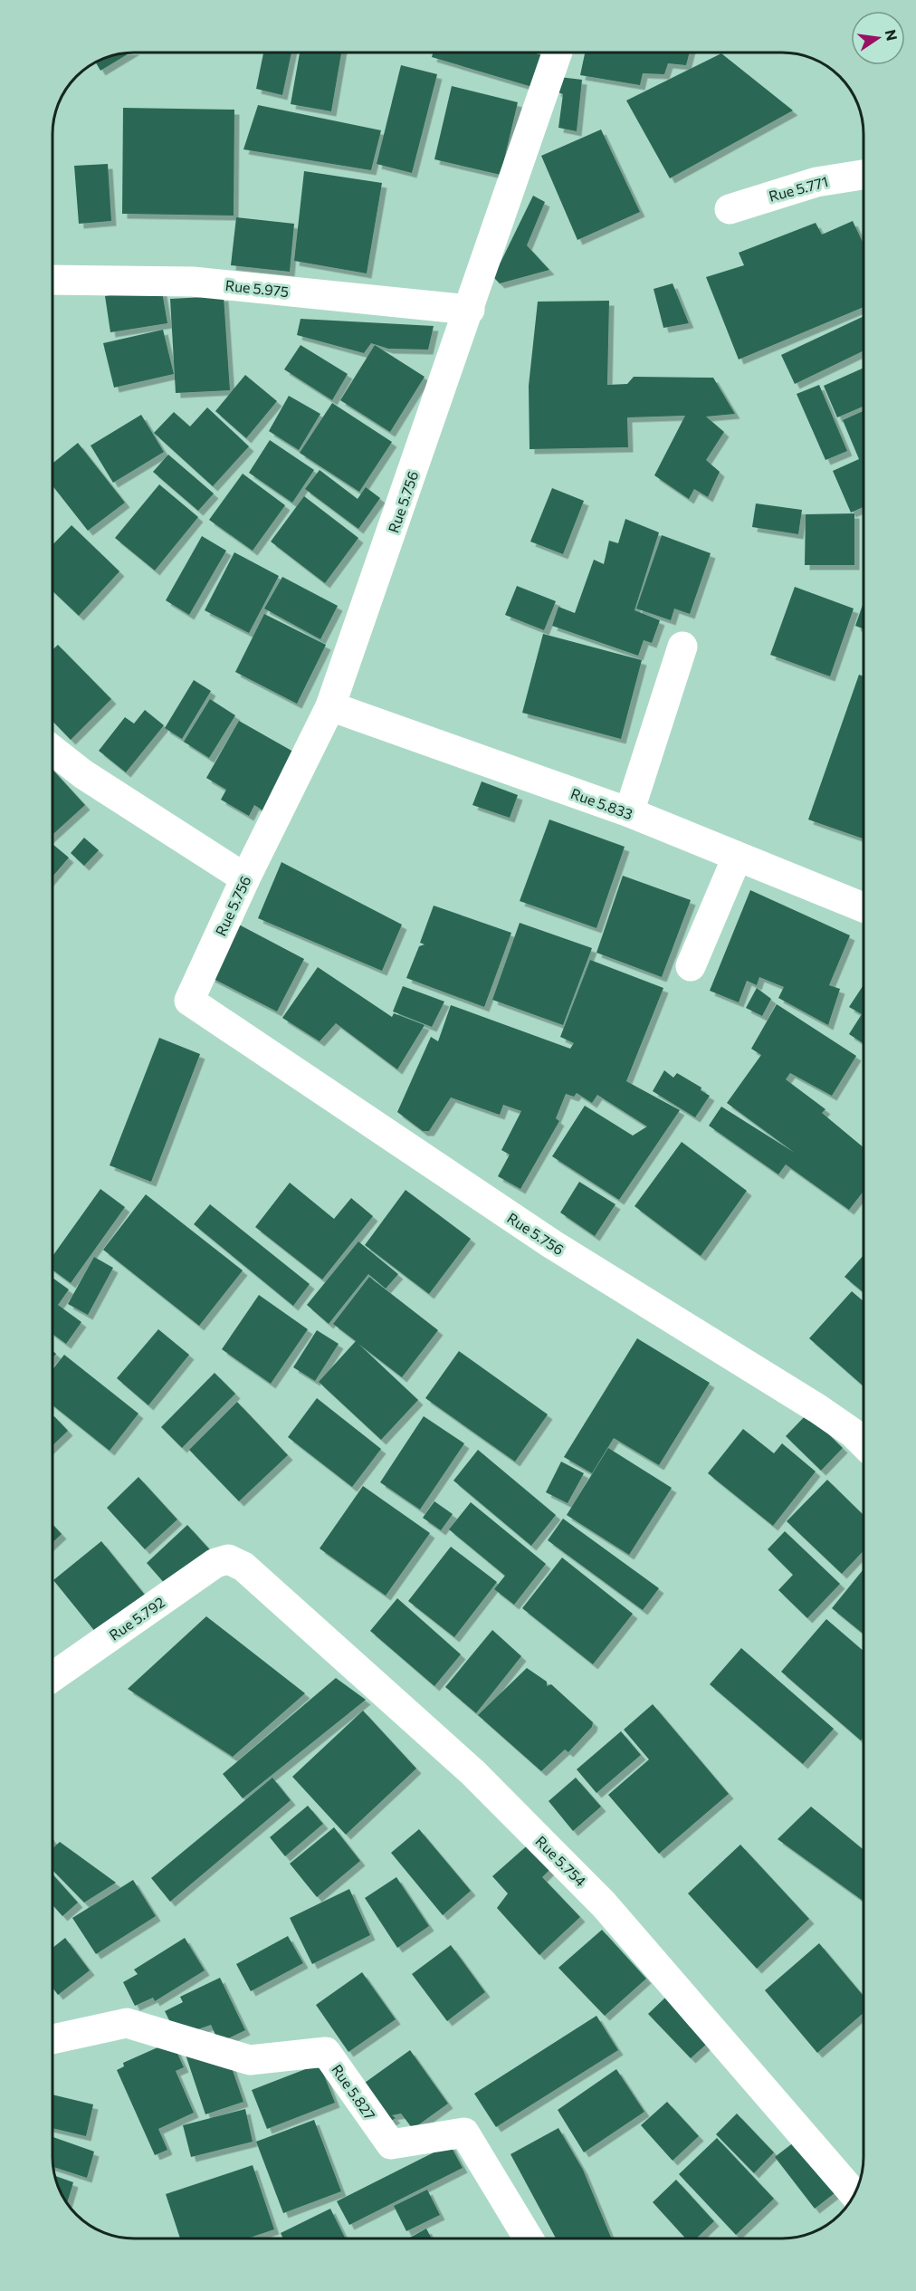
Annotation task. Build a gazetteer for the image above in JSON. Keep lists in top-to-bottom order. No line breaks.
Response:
{"streets":{"street":["Rue 5.771","Rue 5.975","Rue 5.756","Rue 5.833","Rue 5.792","Rue 5.754","Rue 5.827"]},"crossings":[["Rue 5.975","Rue 5.756"],["Rue 5.756","Rue 5.833"],["Rue 5.792","Rue 5.754"]],"north":"right"}
